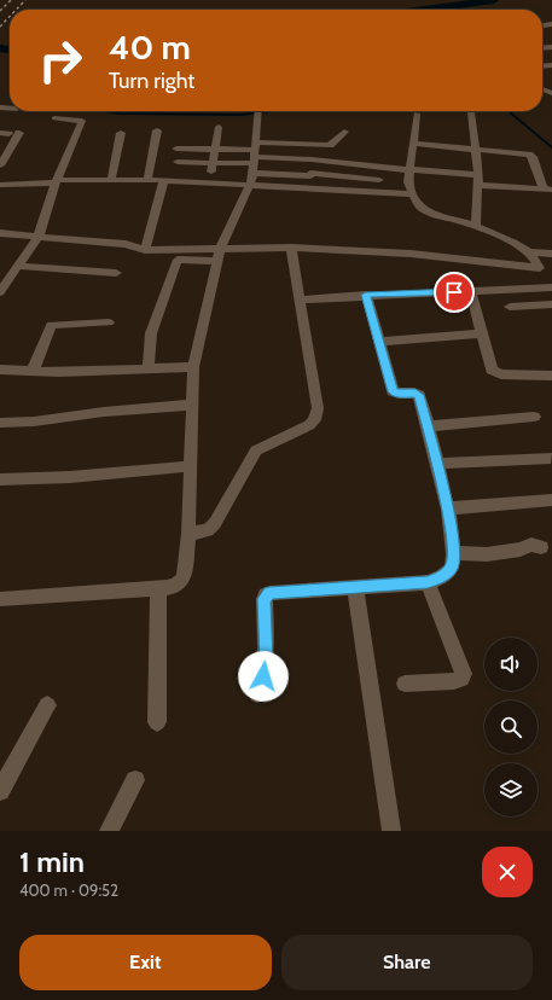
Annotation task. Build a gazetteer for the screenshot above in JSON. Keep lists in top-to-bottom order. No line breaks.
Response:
{"page":{"turn":["40 m","Turn right"],"heading":["1 min","400 m · 09:52"],"buttons":["Exit","Share"]}}
